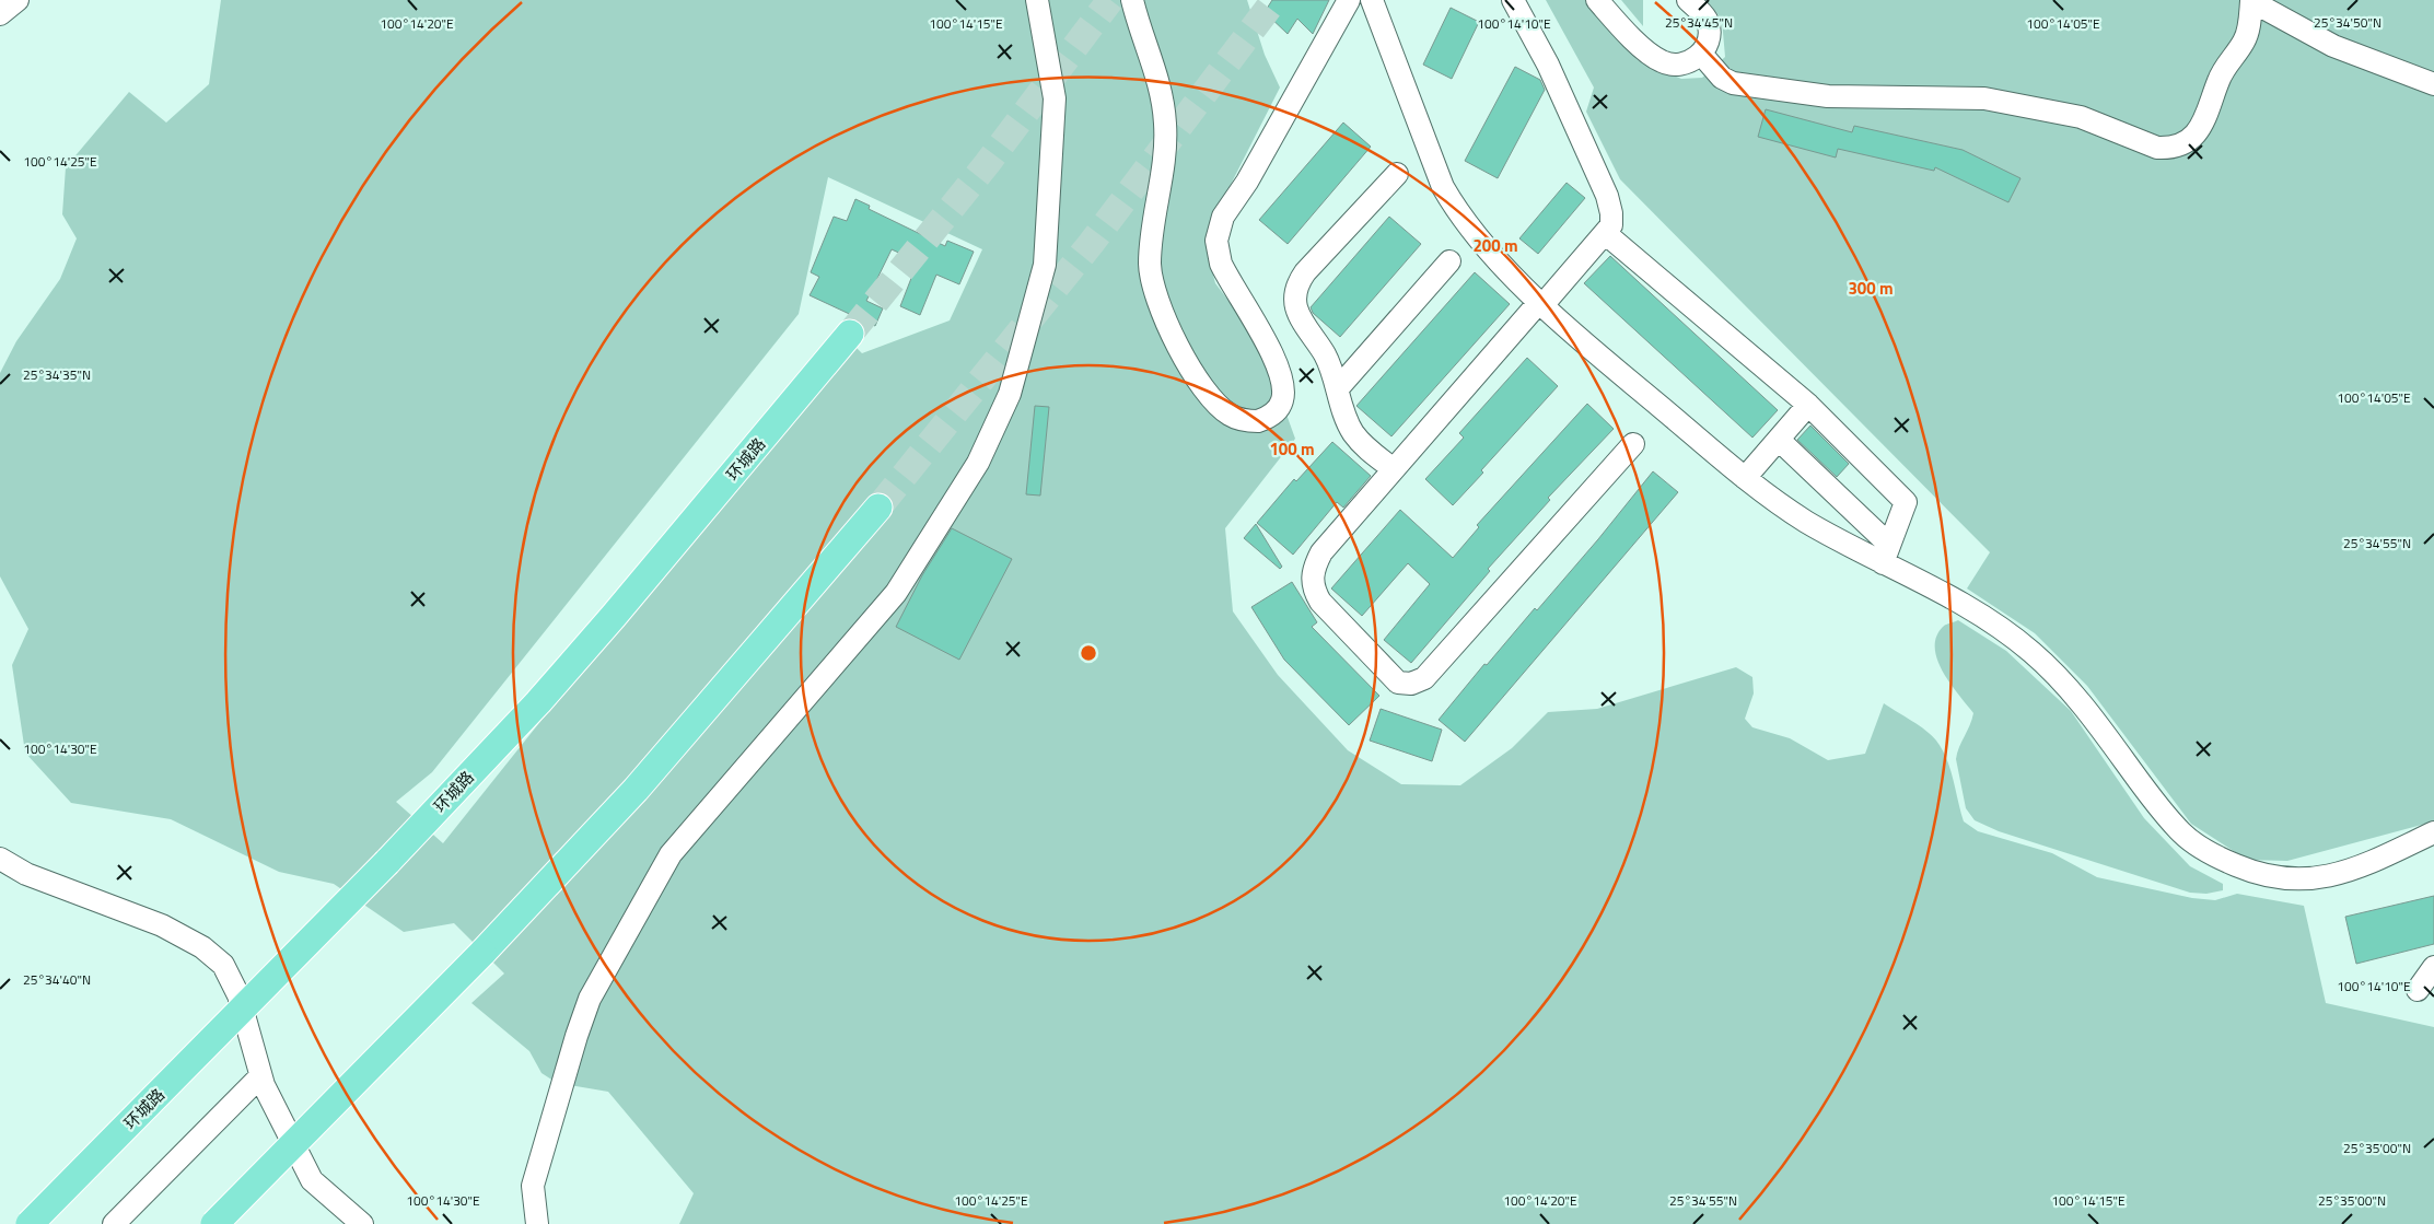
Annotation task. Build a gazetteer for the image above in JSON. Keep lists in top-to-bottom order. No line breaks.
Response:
{"streets":{"main road":["环城路"]},"coordinates":["25°34'45\"N","25°34'50\"N","100°14'15\"E","100°14'20\"E","100°14'10\"E","100°14'05\"E","100°14'25\"E","25°34'35\"N","25°34'55\"N","100°14'30\"E","25°34'40\"N","25°35'00\"N"],"rings":["200 m","300 m","100 m"]}
